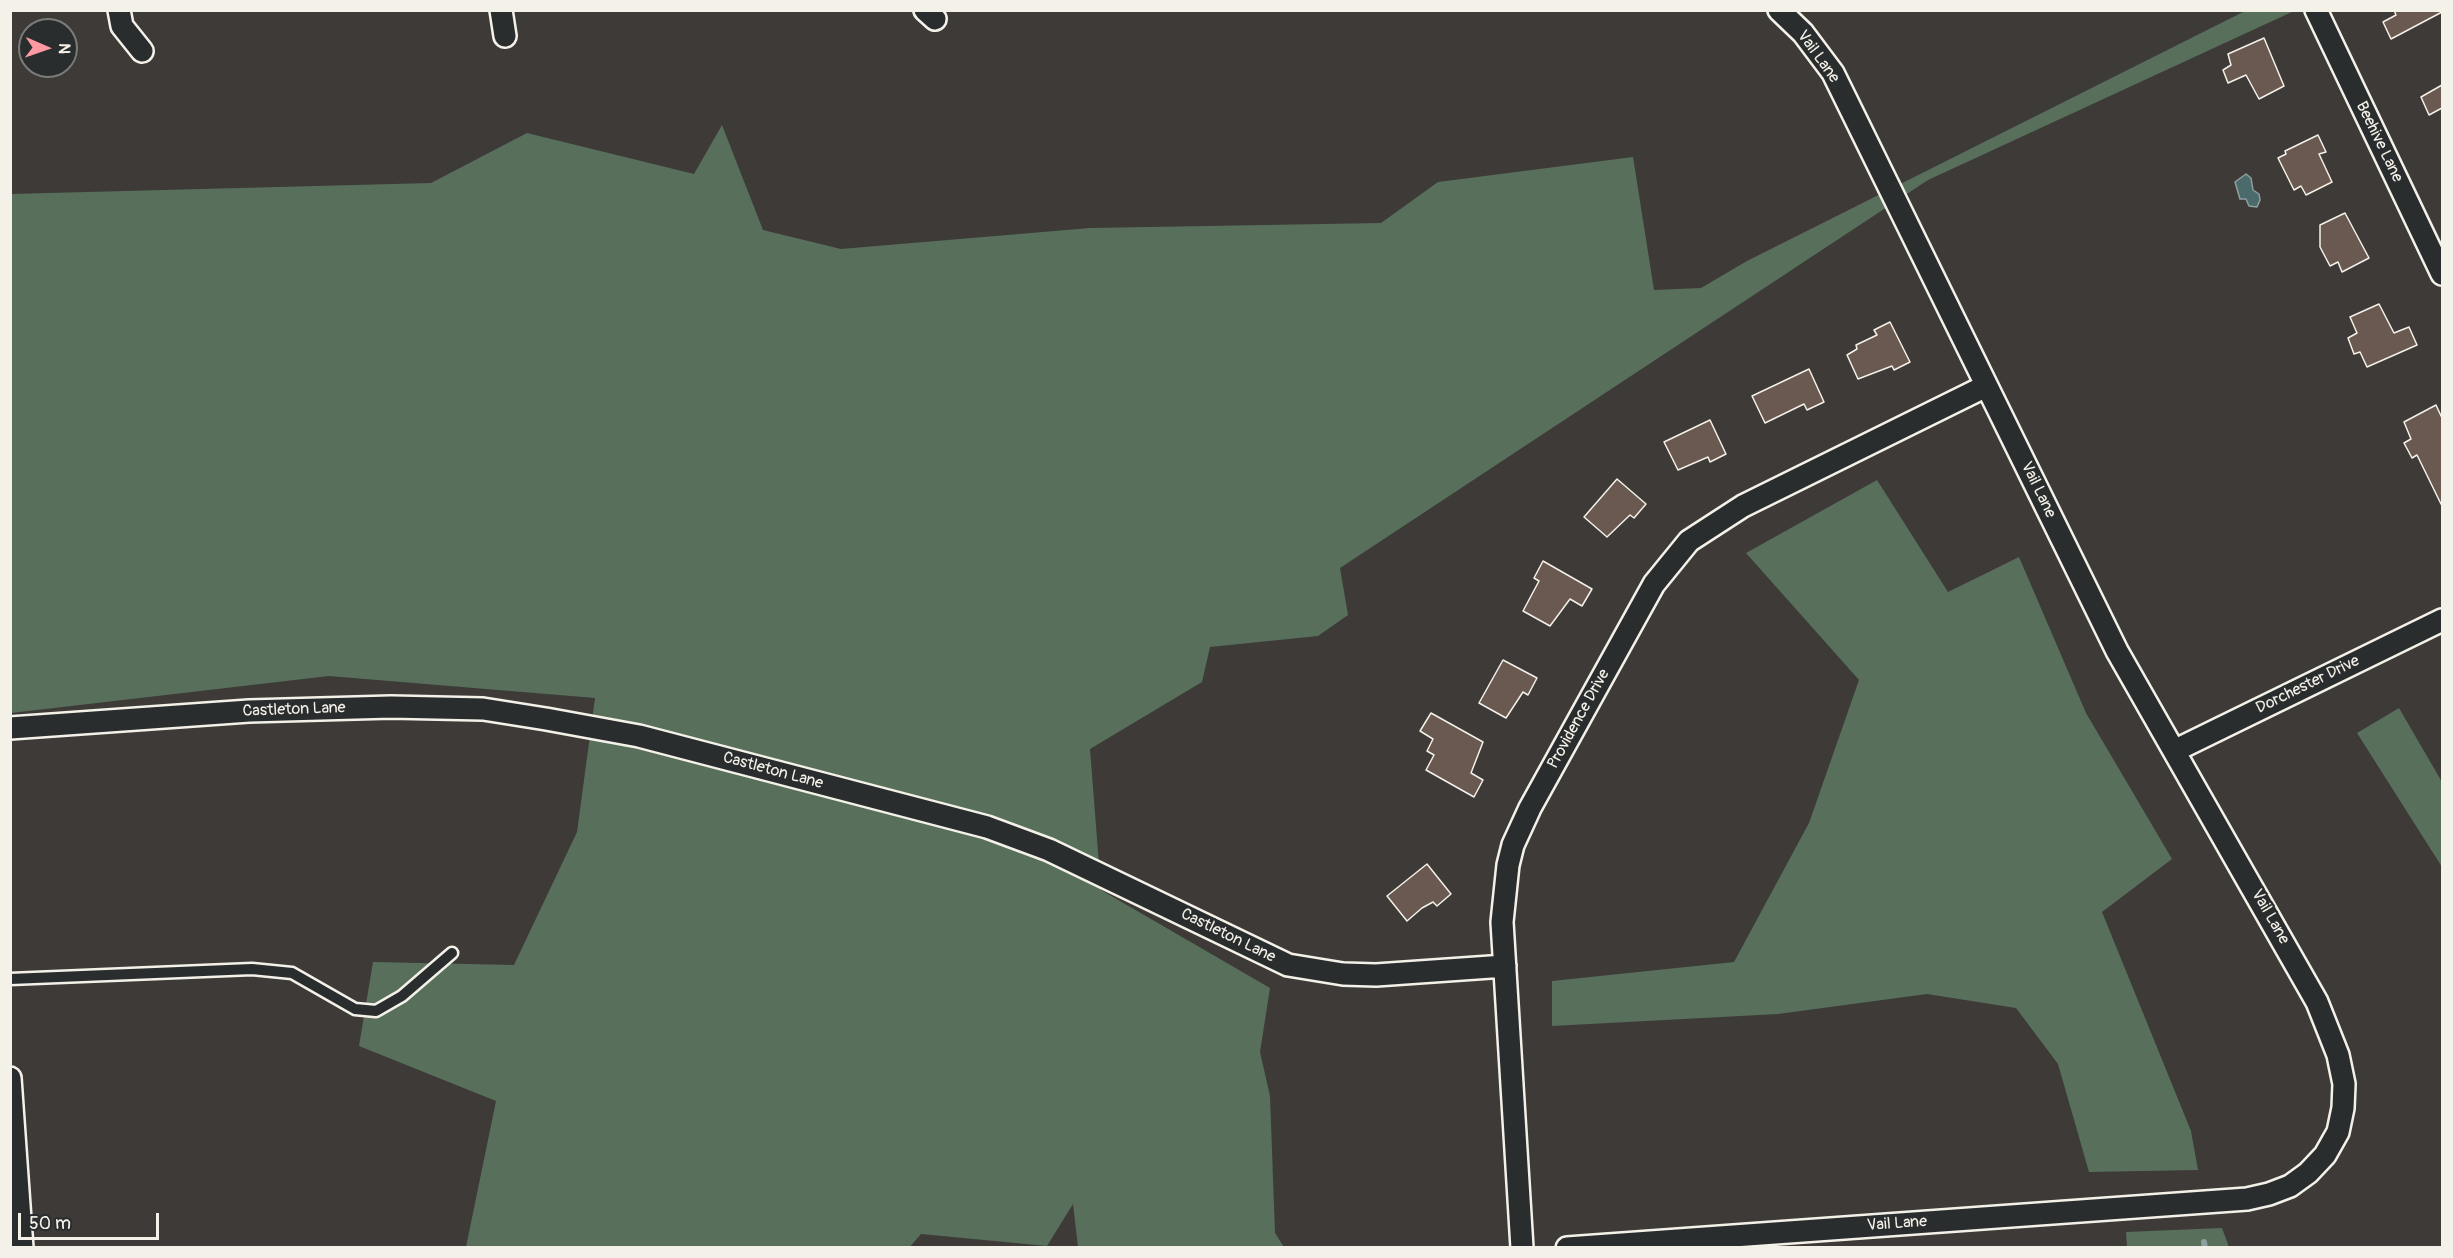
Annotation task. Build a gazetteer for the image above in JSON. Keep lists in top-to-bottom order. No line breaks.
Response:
{"streets":{"street":["Vail Lane","Beehive Lane","Dorchester Drive","Castleton Lane","Providence Drive"]},"crossings":[["Vail Lane","Dorchester Drive"],["Vail Lane","Providence Drive"],["Castleton Lane","Providence Drive"]],"scale_bar":"50 m","north":"right"}
